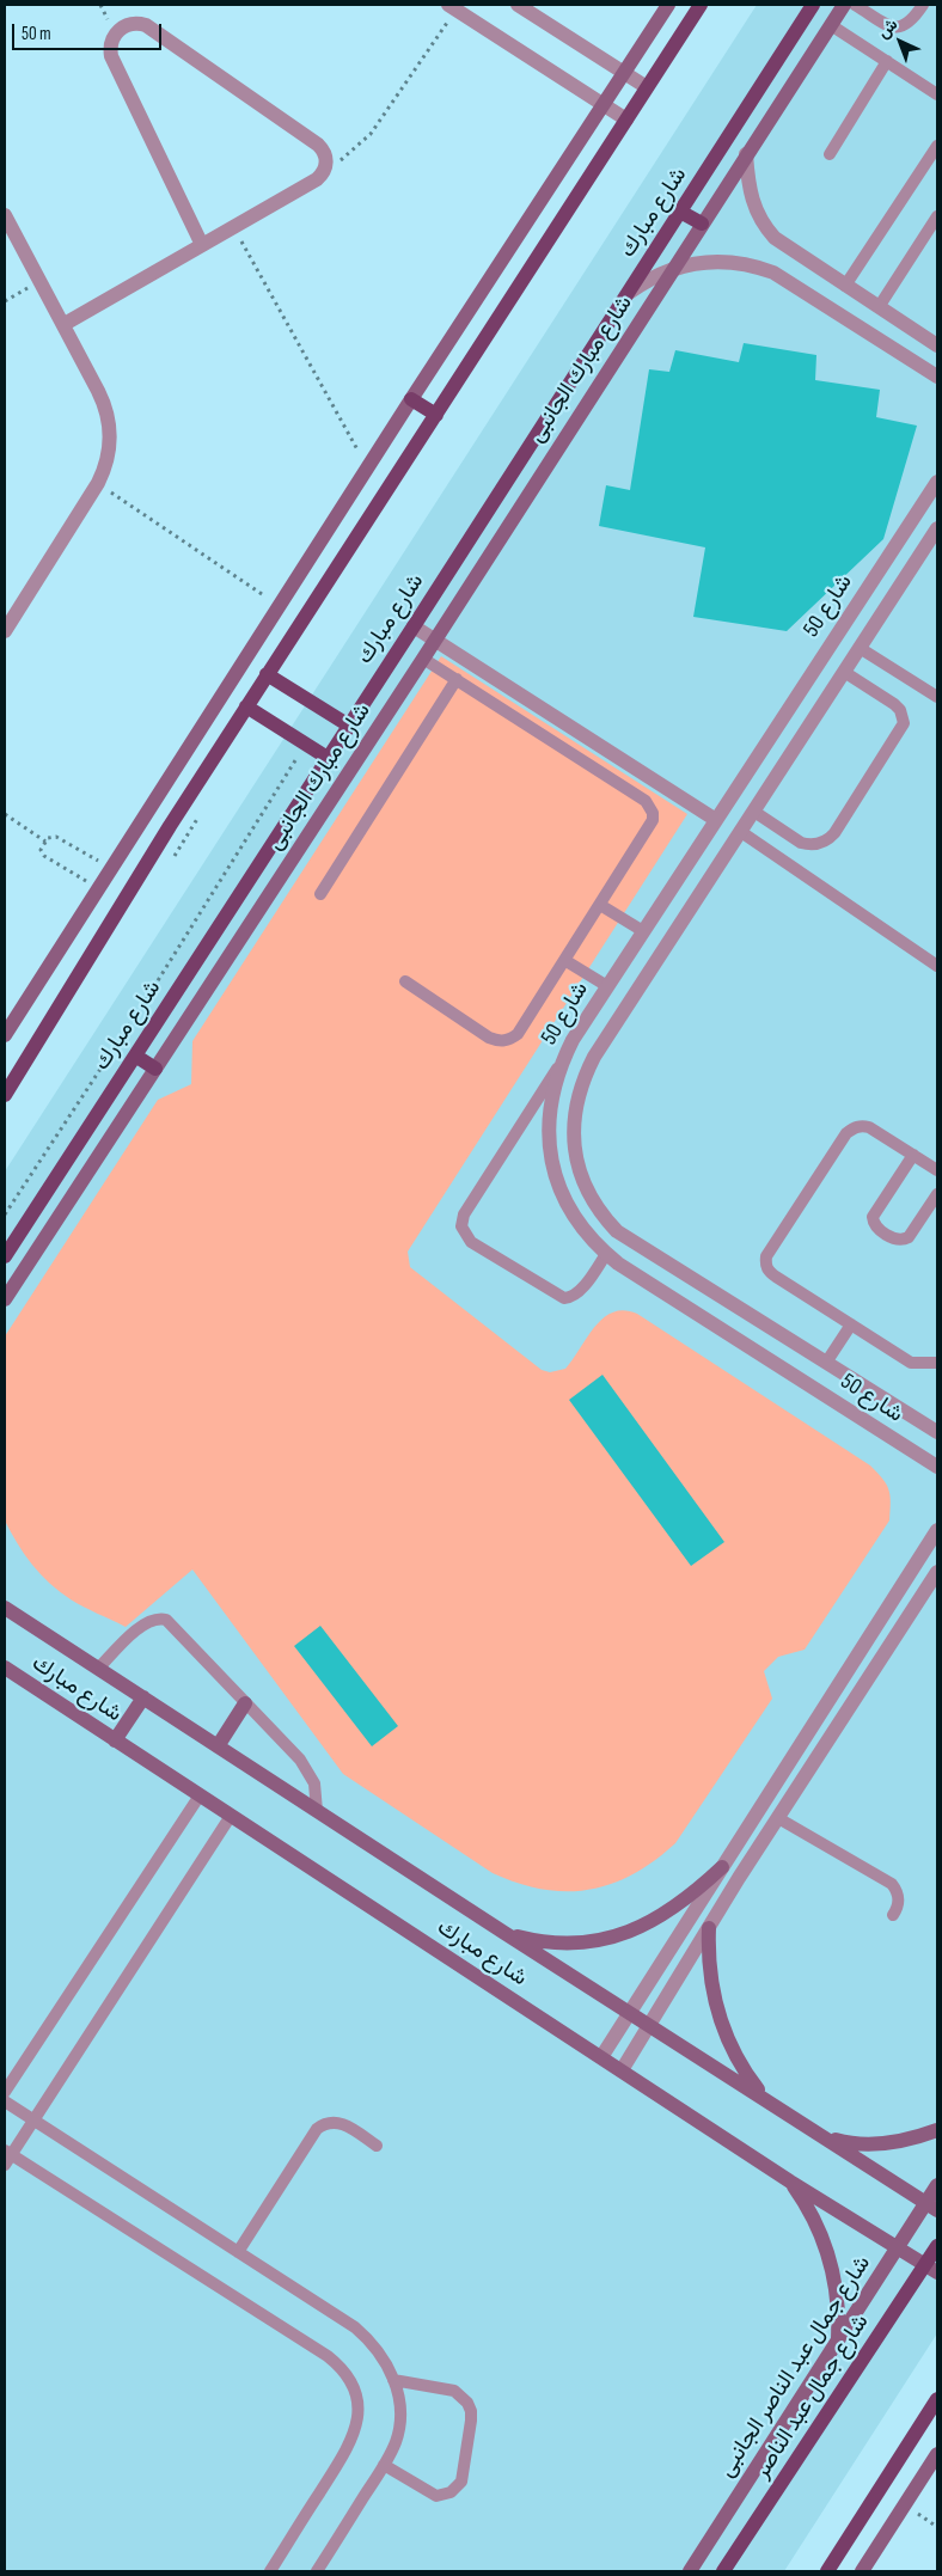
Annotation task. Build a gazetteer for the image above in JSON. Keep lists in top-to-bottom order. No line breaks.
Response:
{"streets":{"main road":["شارع مبارك","شارع مبارك الجانبى","شارع جمال عبد الناصر الجانبى","شارع جمال عبد الناصر"],"street":["شارع 50"]},"crossings":[["شارع مبارك","شارع جمال عبد الناصر الجانبى"],["شارع مبارك","شارع جمال عبد الناصر"]],"scale_bar":"50 m","north":"top left"}
